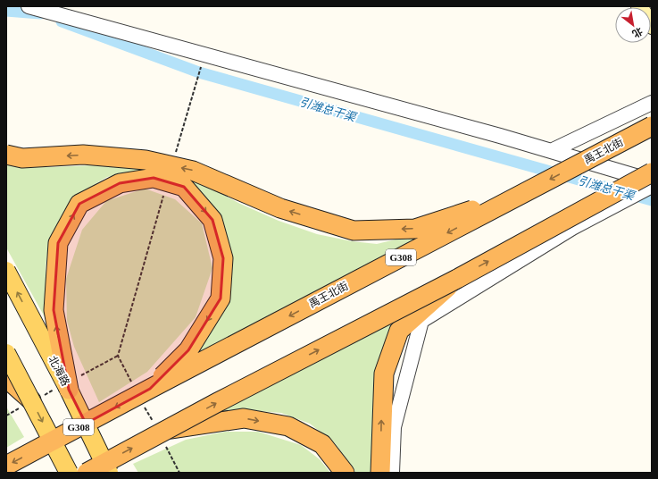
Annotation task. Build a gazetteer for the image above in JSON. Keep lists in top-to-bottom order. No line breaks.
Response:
{"streets":{"highway":["禹王北街","G308"],"main road":["北海路"]},"water":["引潍总干渠"],"north":"bottom right"}
